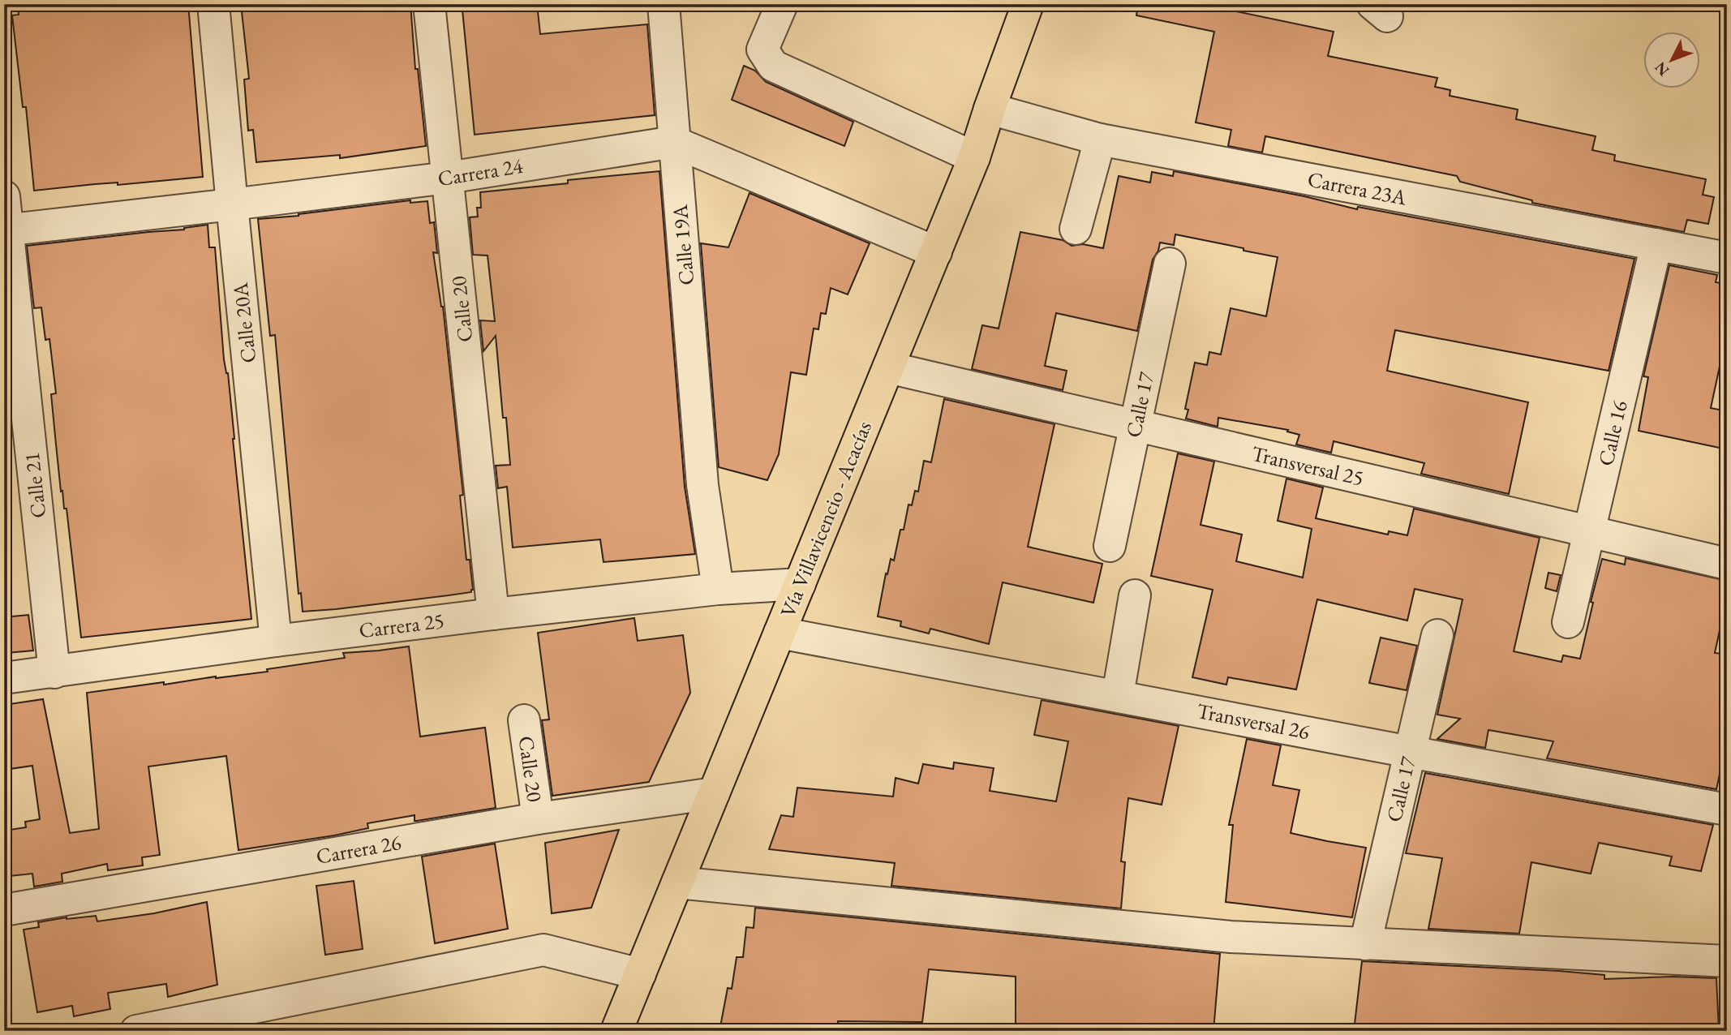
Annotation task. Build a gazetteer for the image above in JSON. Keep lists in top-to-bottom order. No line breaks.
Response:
{"streets":{"main road":["Vía Villavicencio - Acacías"],"street":["Carrera 24","Carrera 23A","Calle 19A","Calle 20","Calle 20A","Calle 17","Calle 16","Transversal 25","Calle 21","Carrera 25","Transversal 26","Carrera 26"]},"crossings":[["Carrera 24","Calle 19A"],["Carrera 24","Calle 20"],["Carrera 24","Calle 20A"],["Carrera 24","Calle 21"],["Carrera 23A","Calle 16"],["Carrera 23A","Vía Villavicencio - Acacías"],["Calle 19A","Carrera 25"],["Calle 20","Carrera 25"],["Calle 20","Carrera 26"],["Calle 20A","Carrera 25"],["Calle 17","Transversal 25"],["Calle 17","Transversal 26"],["Calle 16","Transversal 25"],["Transversal 25","Vía Villavicencio - Acacías"],["Calle 21","Carrera 25"],["Vía Villavicencio - Acacías","Carrera 25"],["Vía Villavicencio - Acacías","Transversal 26"],["Vía Villavicencio - Acacías","Carrera 26"]],"north":"bottom left"}
